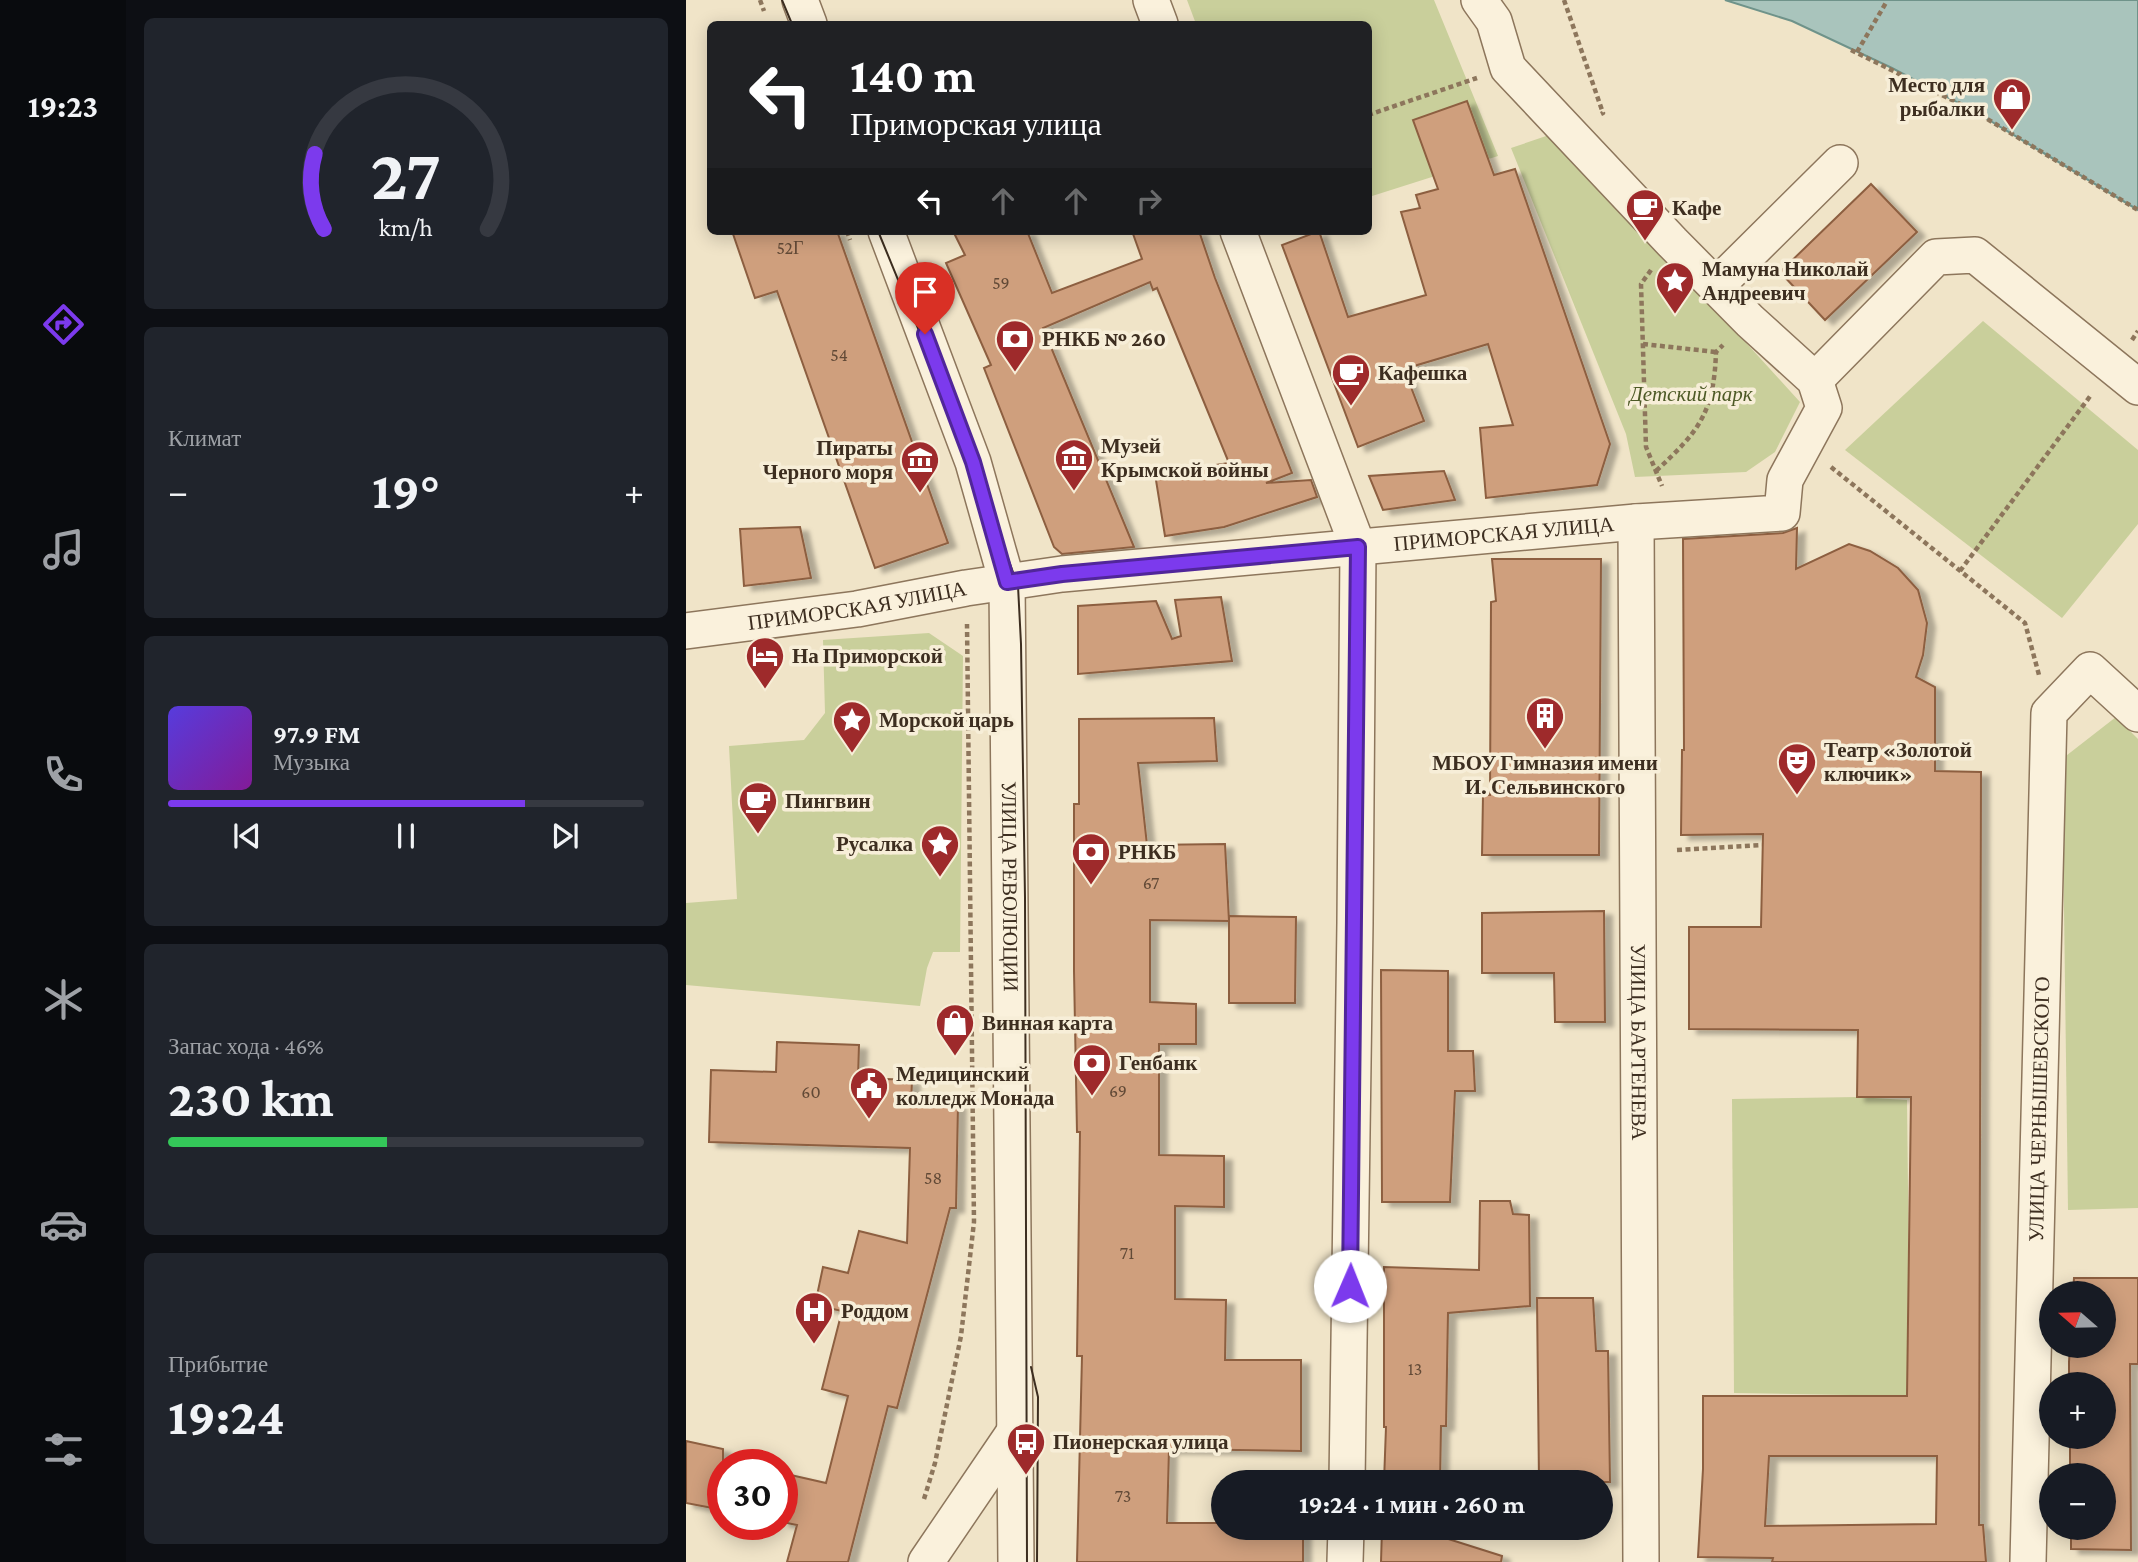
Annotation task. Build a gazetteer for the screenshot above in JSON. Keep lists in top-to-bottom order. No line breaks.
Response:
{"streets":{"street":["ПРИМОРСКАЯ УЛИЦА","УЛИЦА РЕВОЛЮЦИИ","УЛИЦА БАРТЕНЕВА","УЛИЦА ЧЕРНЫШЕВСКОГО"]},"crossings":[["ПРИМОРСКАЯ УЛИЦА","УЛИЦА РЕВОЛЮЦИИ"],["ПРИМОРСКАЯ УЛИЦА","УЛИЦА БАРТЕНЕВА"]],"parks":["Детский парк"],"places":{"shop":["Место для рыбалки","Винная карта"],"cafe":["Кафе","Кафешка","Пингвин"],"place":["Мамуна Николай Андреевич","Морской царь","Русалка"],"bank":["РНКБ № 260","РНКБ","Генбанк"],"museum":["Музей Крымской войны","Пираты Черного моря"],"hotel":["На Приморской"],"building":["МБОУ Гимназия имени И. Сельвинского"],"theatre":["Театр «Золотой ключик»"],"public building":["Медицинский колледж Монада"],"hospital":["Роддом"],"bus stop":["Пионерская улица"]},"house_numbers":["52Г","59","54","67","69","60","58","71","13","73"],"north":"left","page":{"tabs":"19:23","turn":["140 m","Приморская улица"],"tile":["Климат",["Запас хода · 46%","230 km"],["Прибытие","19:24"]],"heat":["−","19°","+"],"song":["97.9 FM","Музыка"],"map_buttons":["+","−"],"limit":"30","trip":"19:24 · 1 мин · 260 m","gauge":["27","km/h"]}}
